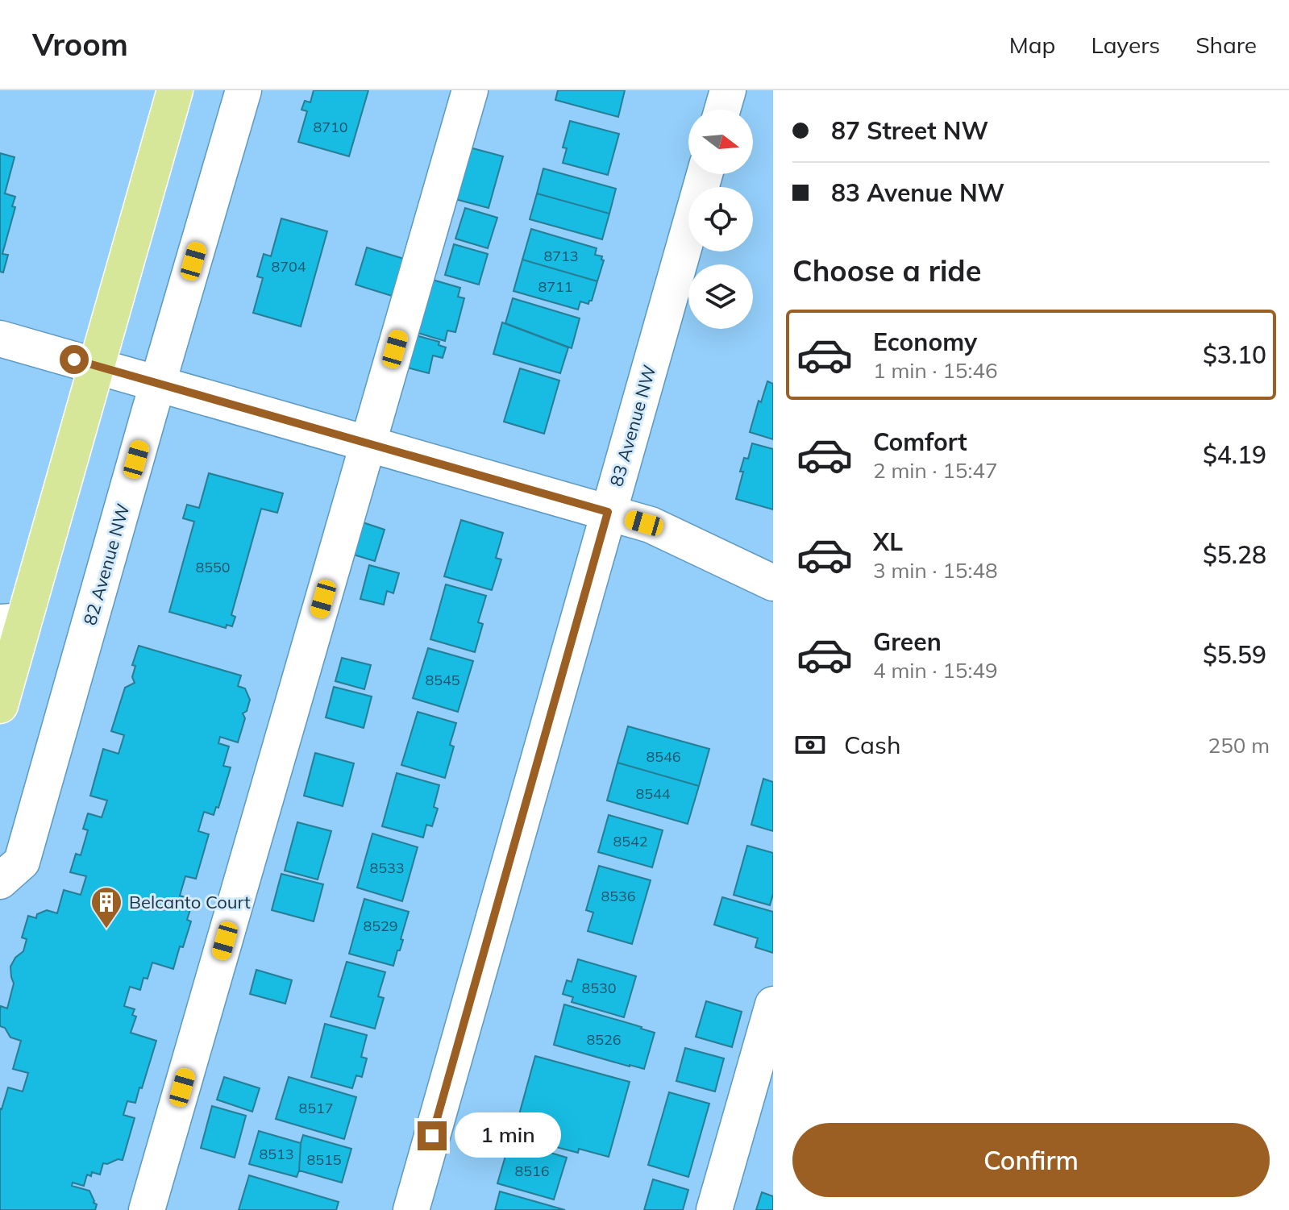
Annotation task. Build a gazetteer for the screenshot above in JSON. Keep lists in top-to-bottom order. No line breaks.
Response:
{"streets":{"street":["83 Avenue NW","82 Avenue NW"]},"places":{"building":["Belcanto Court"]},"house_numbers":["8710","8713","8704","8711","8550","8545","8546","8544","8542","8533","8536","8529","8530","8526","8517","8513","8515","8516"],"north":"right","page":{"header":"Vroom","nav":["Map","Layers","Share"],"banner":["87 Street NW","83 Avenue NW"],"heading":"Choose a ride","list":[{"name":"Economy","note":"1 min · 15:46","value":"$3.10"},{"name":"Comfort","note":"2 min · 15:47","value":"$4.19"},{"name":"XL","note":"3 min · 15:48","value":"$5.28"},{"name":"Green","note":"4 min · 15:49","value":"$5.59"}],"pay":["Cash","250 m"],"buttons":"Confirm","bubble":"1 min"}}
